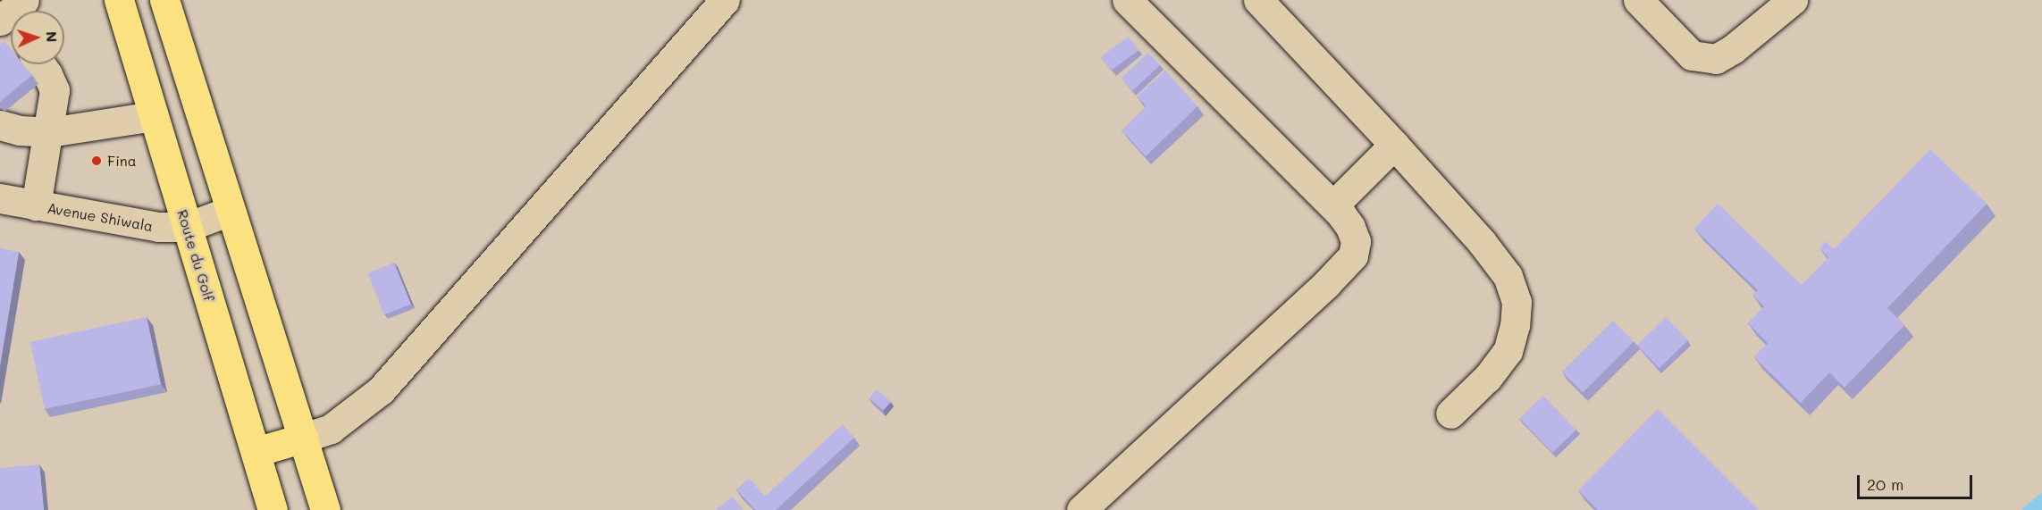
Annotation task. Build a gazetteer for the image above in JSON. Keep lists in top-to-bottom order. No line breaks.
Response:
{"streets":{"main road":["Route du Golf"],"street":["Avenue Shiwala"]},"crossings":[["Avenue Shiwala","Route du Golf"]],"places":["Fina"],"scale_bar":"20 m","north":"right"}
